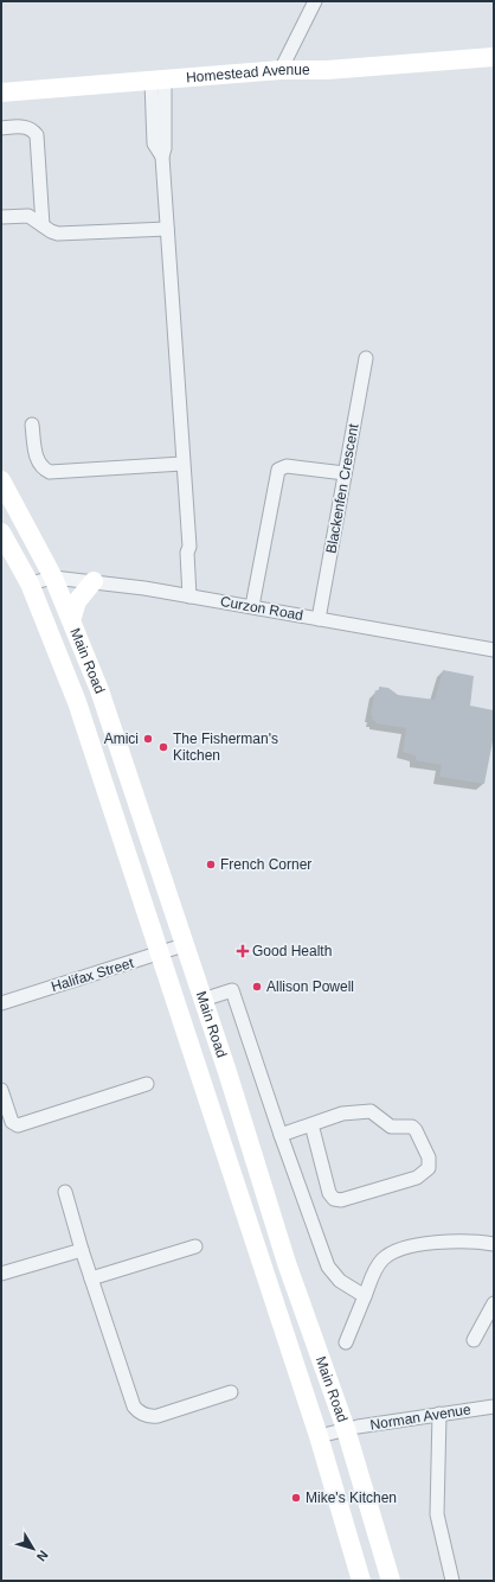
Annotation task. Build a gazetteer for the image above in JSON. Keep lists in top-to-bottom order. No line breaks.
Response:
{"streets":{"main road":["Homestead Avenue","Main Road"],"street":["Blackenfen Crescent","Curzon Road","Halifax Street","Norman Avenue"]},"crossings":[["Blackenfen Crescent","Curzon Road"],["Curzon Road","Main Road"],["Main Road","Halifax Street"],["Main Road","Norman Avenue"]],"places":{"other":["Amici","The Fisherman's Kitchen","French Corner","Allison Powell","Mike's Kitchen"],"health":["Good Health"]},"north":"bottom right"}
